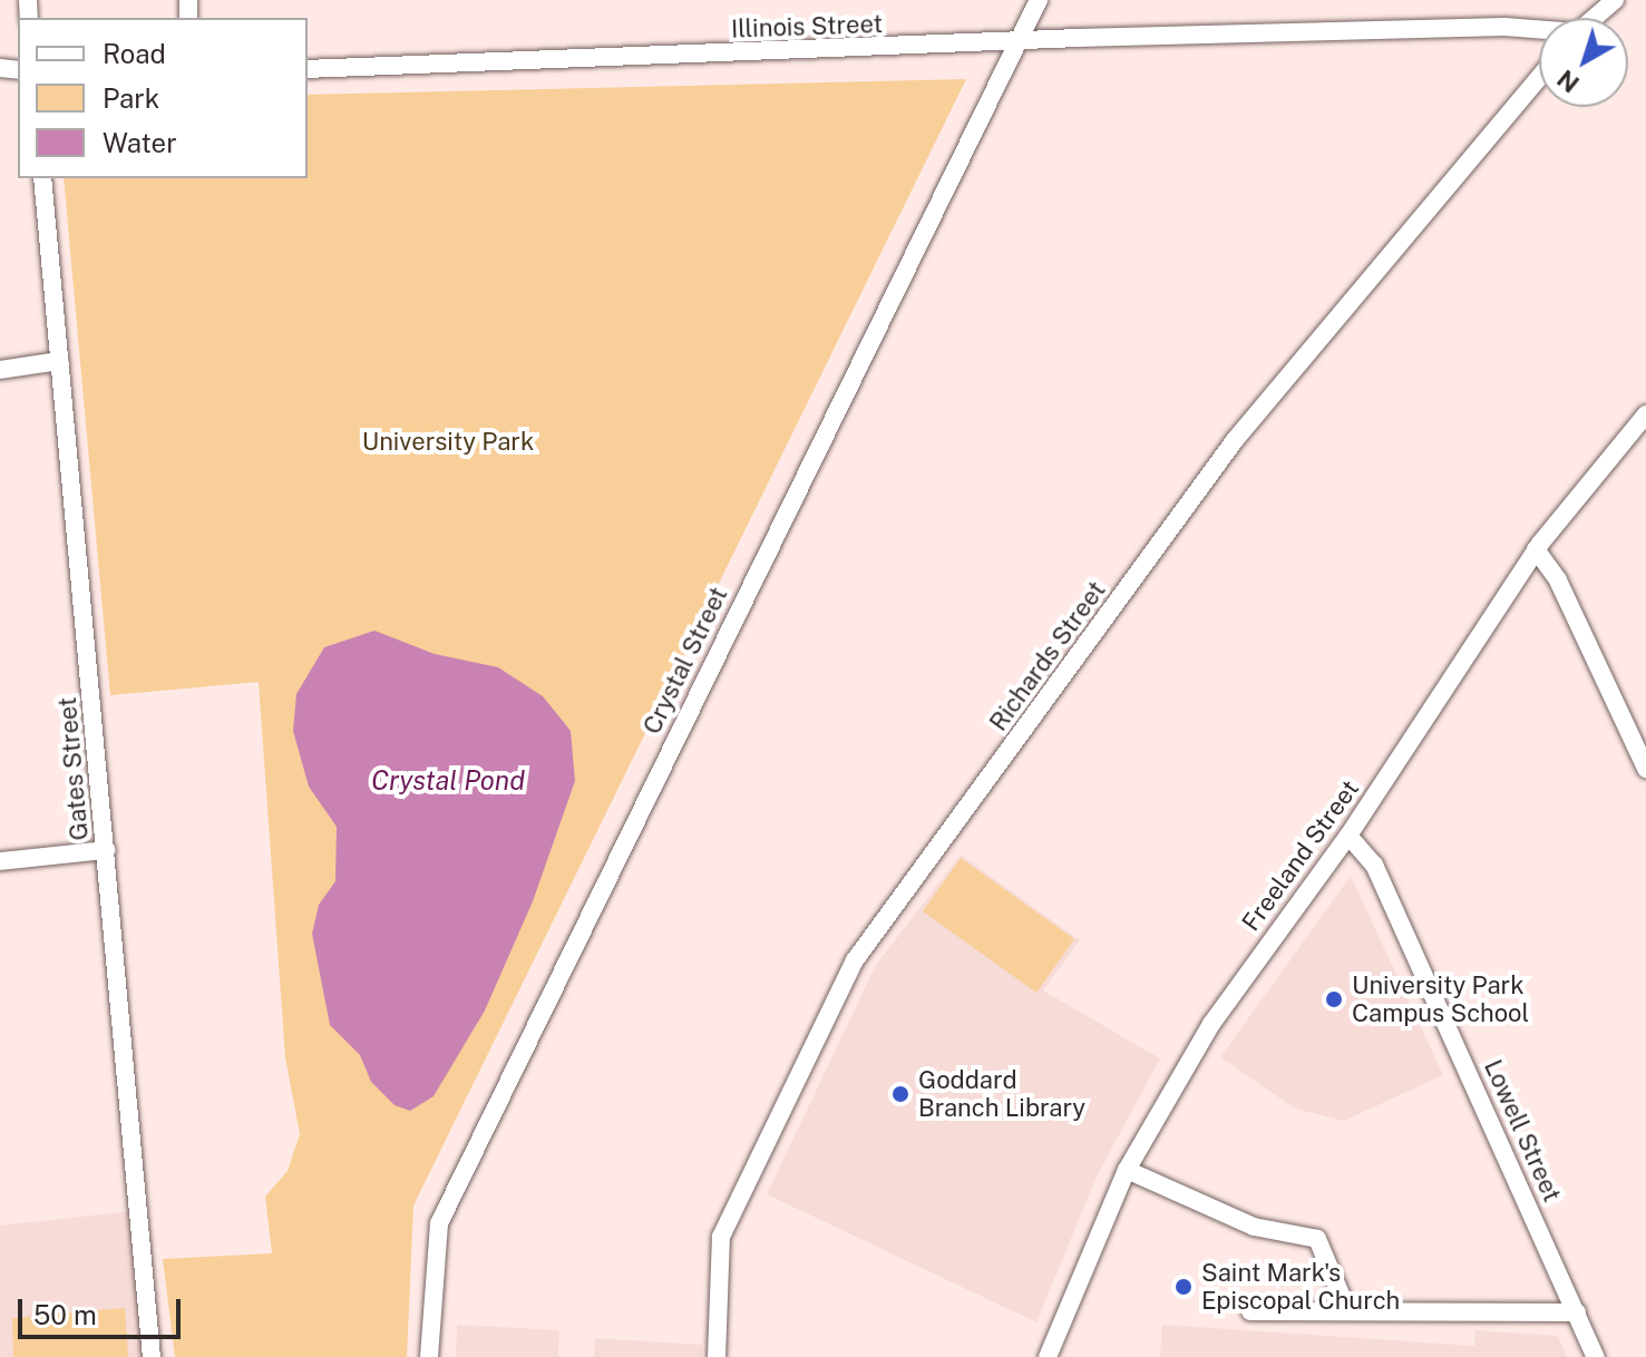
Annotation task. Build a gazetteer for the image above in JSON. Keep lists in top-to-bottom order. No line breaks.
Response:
{"streets":{"street":["Illinois Street","Richards Street","Crystal Street","Gates Street","Freeland Street","Lowell Street"]},"crossings":[["Illinois Street","Crystal Street"],["Freeland Street","Lowell Street"]],"water":["Crystal Pond"],"parks":["University Park"],"places":["University Park Campus School","Goddard Branch Library","Saint Mark's Episcopal Church"],"legend":["Road","Park","Water"],"scale_bar":"50 m","north":"bottom left"}
